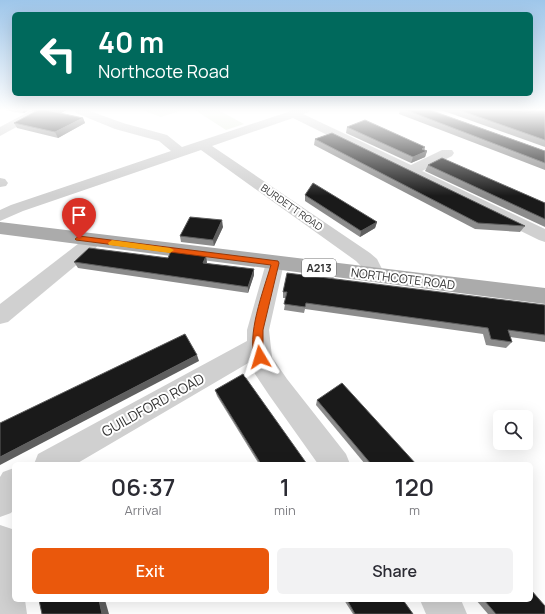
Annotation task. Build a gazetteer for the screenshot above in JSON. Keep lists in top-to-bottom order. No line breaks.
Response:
{"streets":{"main road":["A213","NORTHCOTE ROAD"],"street":["BURDETT ROAD","GUILDFORD ROAD"]},"crossings":[["BURDETT ROAD","NORTHCOTE ROAD"]],"page":{"turn":["40 m","Northcote Road"],"eta":["06:37","Arrival","1","min","120","m"],"buttons":["Exit","Share"]}}
